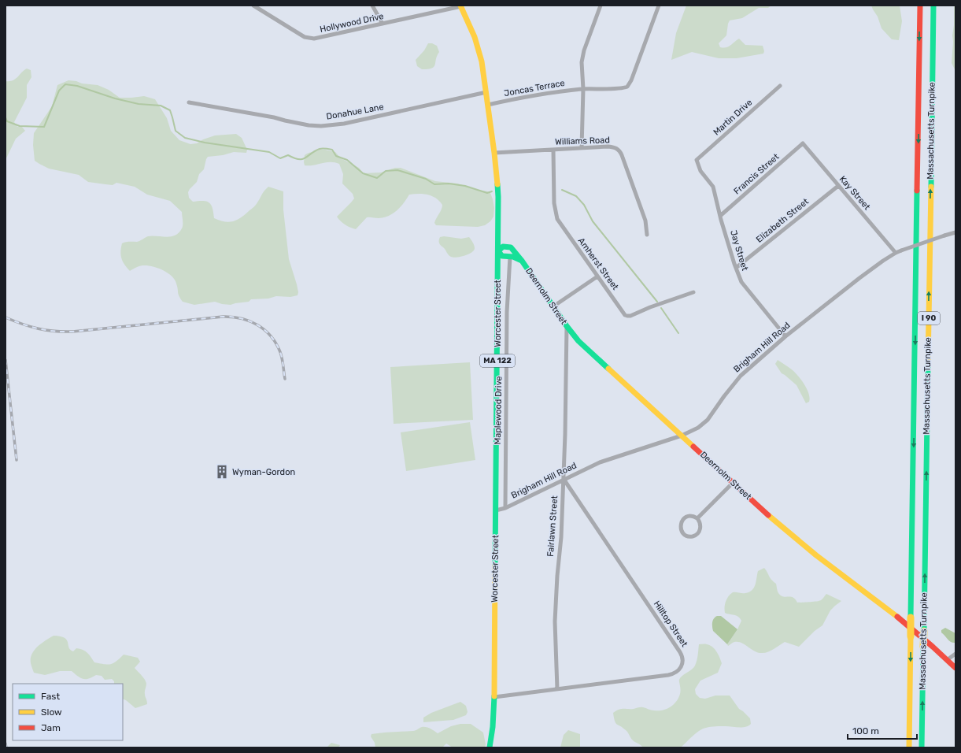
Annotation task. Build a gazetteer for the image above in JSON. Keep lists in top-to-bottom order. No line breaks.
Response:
{"streets":{"main road":["Massachusetts Turnpike","Deernolm Street","Worcester Street","I 90","MA 122"],"street":["Hollywood Drive","Joncas Terrace","Donahue Lane","Martin Drive","Williams Road","Francis Street","Kay Street","Elizabeth Street","Jay Street","Amherst Street","Brigham Hill Road","Maplewood Drive","Fairlawn Street","Hilltop Street"]},"crossings":[["Hollywood Drive","Worcester Street"],["Joncas Terrace","Worcester Street"],["Donahue Lane","Worcester Street"],["Martin Drive","Jay Street"],["Williams Road","Amherst Street"],["Williams Road","Worcester Street"],["Francis Street","Kay Street"],["Francis Street","Jay Street"],["Kay Street","Elizabeth Street"],["Kay Street","Brigham Hill Road"],["Elizabeth Street","Jay Street"],["Jay Street","Brigham Hill Road"],["Deernolm Street","Worcester Street"],["Deernolm Street","Brigham Hill Road"],["Deernolm Street","Maplewood Drive"],["Deernolm Street","Fairlawn Street"],["Worcester Street","Brigham Hill Road"],["Worcester Street","Hilltop Street"],["Brigham Hill Road","Maplewood Drive"],["Brigham Hill Road","Fairlawn Street"],["Brigham Hill Road","Hilltop Street"],["Fairlawn Street","Hilltop Street"]],"places":{"building":["Wyman-Gordon"]},"legend":["Fast","Slow","Jam"],"scale_bar":"100 m"}
